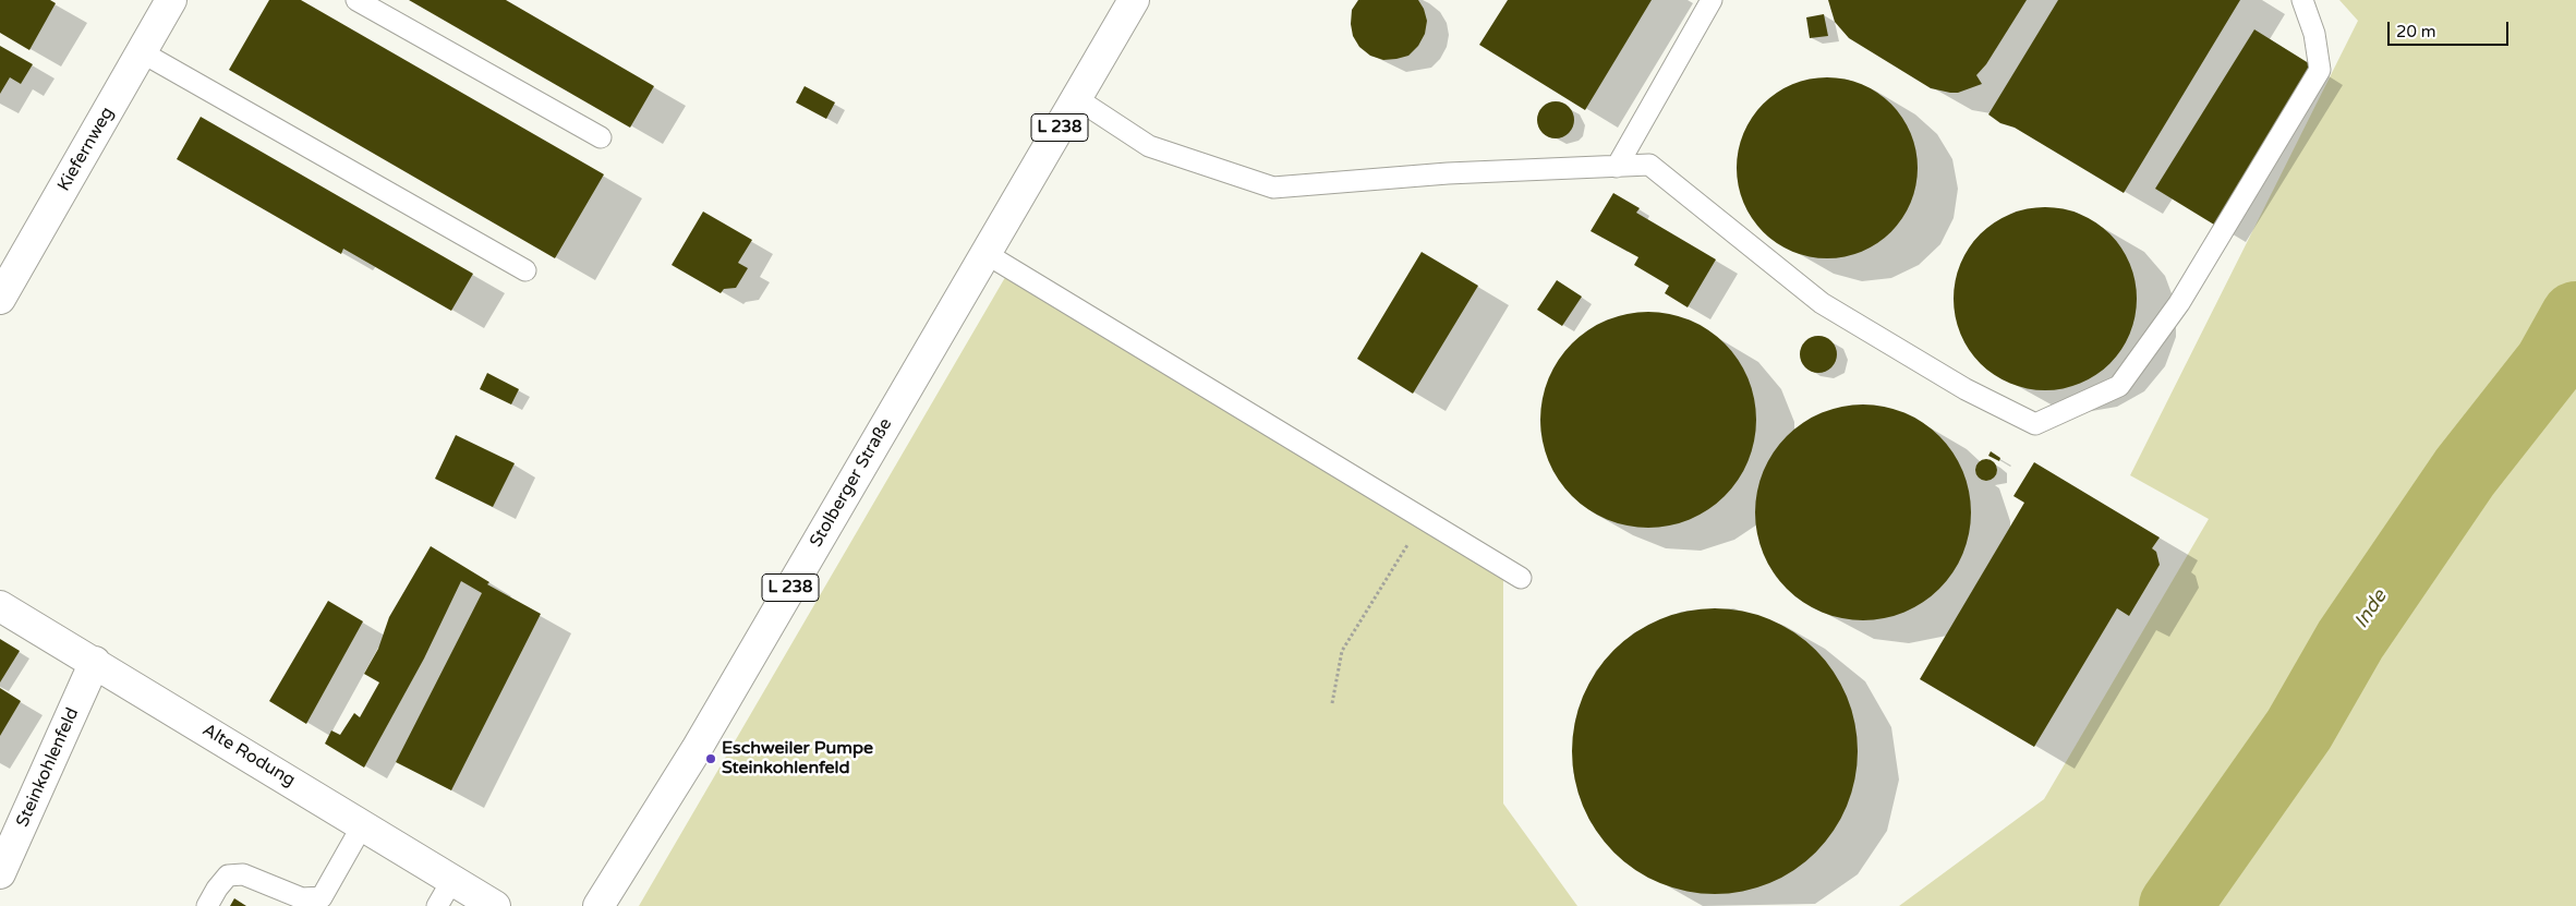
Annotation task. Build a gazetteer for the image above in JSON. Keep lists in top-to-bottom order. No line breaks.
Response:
{"streets":{"street":["L 238","Kiefernweg","Stolberger Straße","Alte Rodung","Steinkohlenfeld"]},"crossings":[["L 238","Stolberger Straße"],["Alte Rodung","Steinkohlenfeld"]],"water":["Inde"],"places":["Eschweiler Pumpe Steinkohlenfeld"],"scale_bar":"20 m"}
